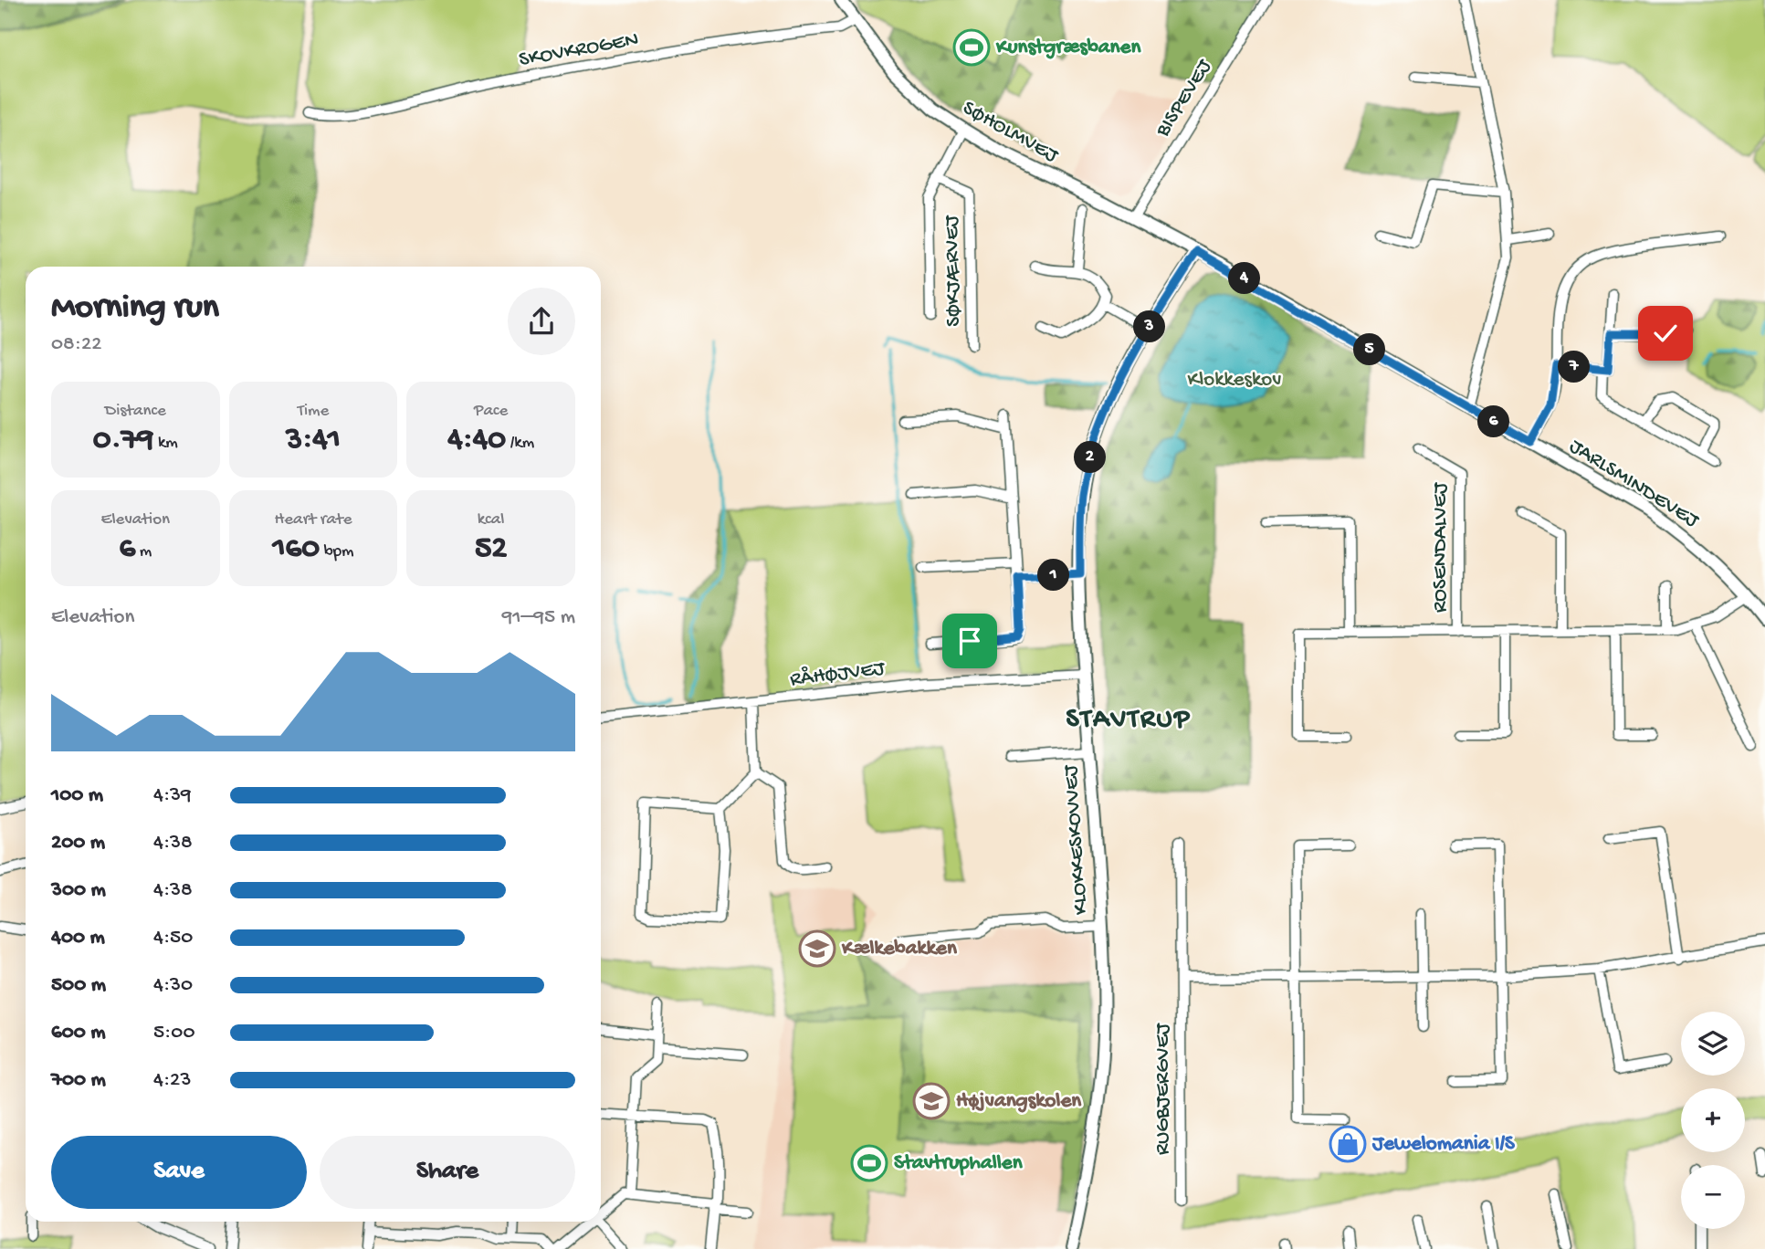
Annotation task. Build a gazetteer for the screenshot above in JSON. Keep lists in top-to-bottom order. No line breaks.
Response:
{"streets":{"street":["SKOVKROGEN","BISPEVEJ","SØHOLMVEJ","SØKJÆRVEJ","JARLSMINDEVEJ","ROSENDALVEJ","RÅHØJVEJ","KLOKKESKOVVEJ","RUGBJERGVEJ"]},"crossings":[["SKOVKROGEN","SØHOLMVEJ"],["BISPEVEJ","SØHOLMVEJ"],["SØHOLMVEJ","SØKJÆRVEJ"],["SØHOLMVEJ","JARLSMINDEVEJ"],["SØHOLMVEJ","KLOKKESKOVVEJ"],["JARLSMINDEVEJ","ROSENDALVEJ"],["JARLSMINDEVEJ","KLOKKESKOVVEJ"],["RÅHØJVEJ","KLOKKESKOVVEJ"]],"districts":["STAVTRUP"],"parks":["Klokkeskov"],"places":{"sports":["Kunstgræsbanen","Stavtruphallen"],"school or university":["Kælkebakken","Højvangskolen"],"shop":["Jewelomania I/S"]},"page":{"pins":["4","3","5","7","6","2","1"],"heading":["Morning run","08:22"],"stats":[["Distance","0.79 km"],["Time","3:41"],["Pace","4:40 /km"],["Elevation","6 m"],["Heart rate","160 bpm"],["kcal","52"]],"chart":["Elevation","91–95 m"],"list":[{"name":"100 m","note":"4:39"},{"name":"200 m","note":"4:38"},{"name":"300 m","note":"4:38"},{"name":"400 m","note":"4:50"},{"name":"500 m","note":"4:30"},{"name":"600 m","note":"5:00"},{"name":"700 m","note":"4:23"}],"map_buttons":["+","−"],"buttons":["Save","Share"]}}
